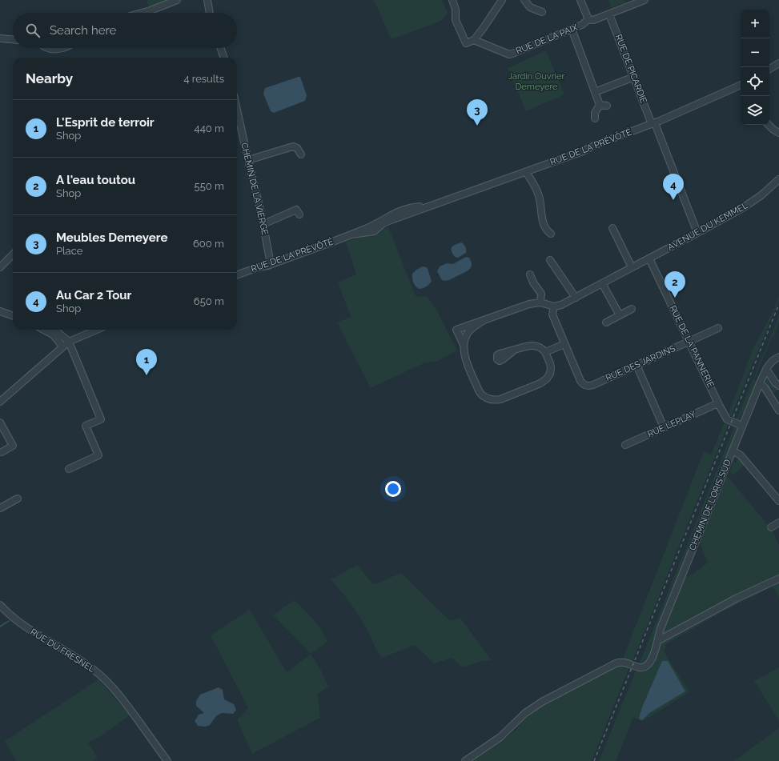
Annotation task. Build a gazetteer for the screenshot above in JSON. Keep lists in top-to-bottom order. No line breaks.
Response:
{"streets":{"street":["RUE DE LA PAIX","RUE DE PICARDIE","RUE DE LA PRÉVÔTÉ","CHEMIN DE LA VIERGE","AVENUE DU KEMMEL","RUE DE LA PANNERIE","RUE DES JARDINS","RUE LEPLAY","CHEMIN DE L'ORIS SUD","RUE DU FRESNEL"]},"crossings":[["RUE DE LA PAIX","RUE DE PICARDIE"],["RUE DE PICARDIE","RUE DE LA PRÉVÔTÉ"],["RUE DE PICARDIE","AVENUE DU KEMMEL"],["RUE DE LA PRÉVÔTÉ","CHEMIN DE LA VIERGE"],["AVENUE DU KEMMEL","RUE DE LA PANNERIE"],["RUE DE LA PANNERIE","RUE DES JARDINS"],["RUE DE LA PANNERIE","RUE LEPLAY"],["RUE DE LA PANNERIE","CHEMIN DE L'ORIS SUD"]],"parks":["Jardin Ouvrier Demeyere"],"page":{"map_buttons":["+","−"],"search":"Search here","heading":["Nearby","4 results"],"pins":["3","4","2","1"],"list":[{"mark":"1","name":"L'Esprit de terroir","note":"Shop","value":"440 m"},{"mark":"2","name":"A l'eau toutou","note":"Shop","value":"550 m"},{"mark":"3","name":"Meubles Demeyere","note":"Place","value":"600 m"},{"mark":"4","name":"Au Car 2 Tour","note":"Shop","value":"650 m"}]}}
